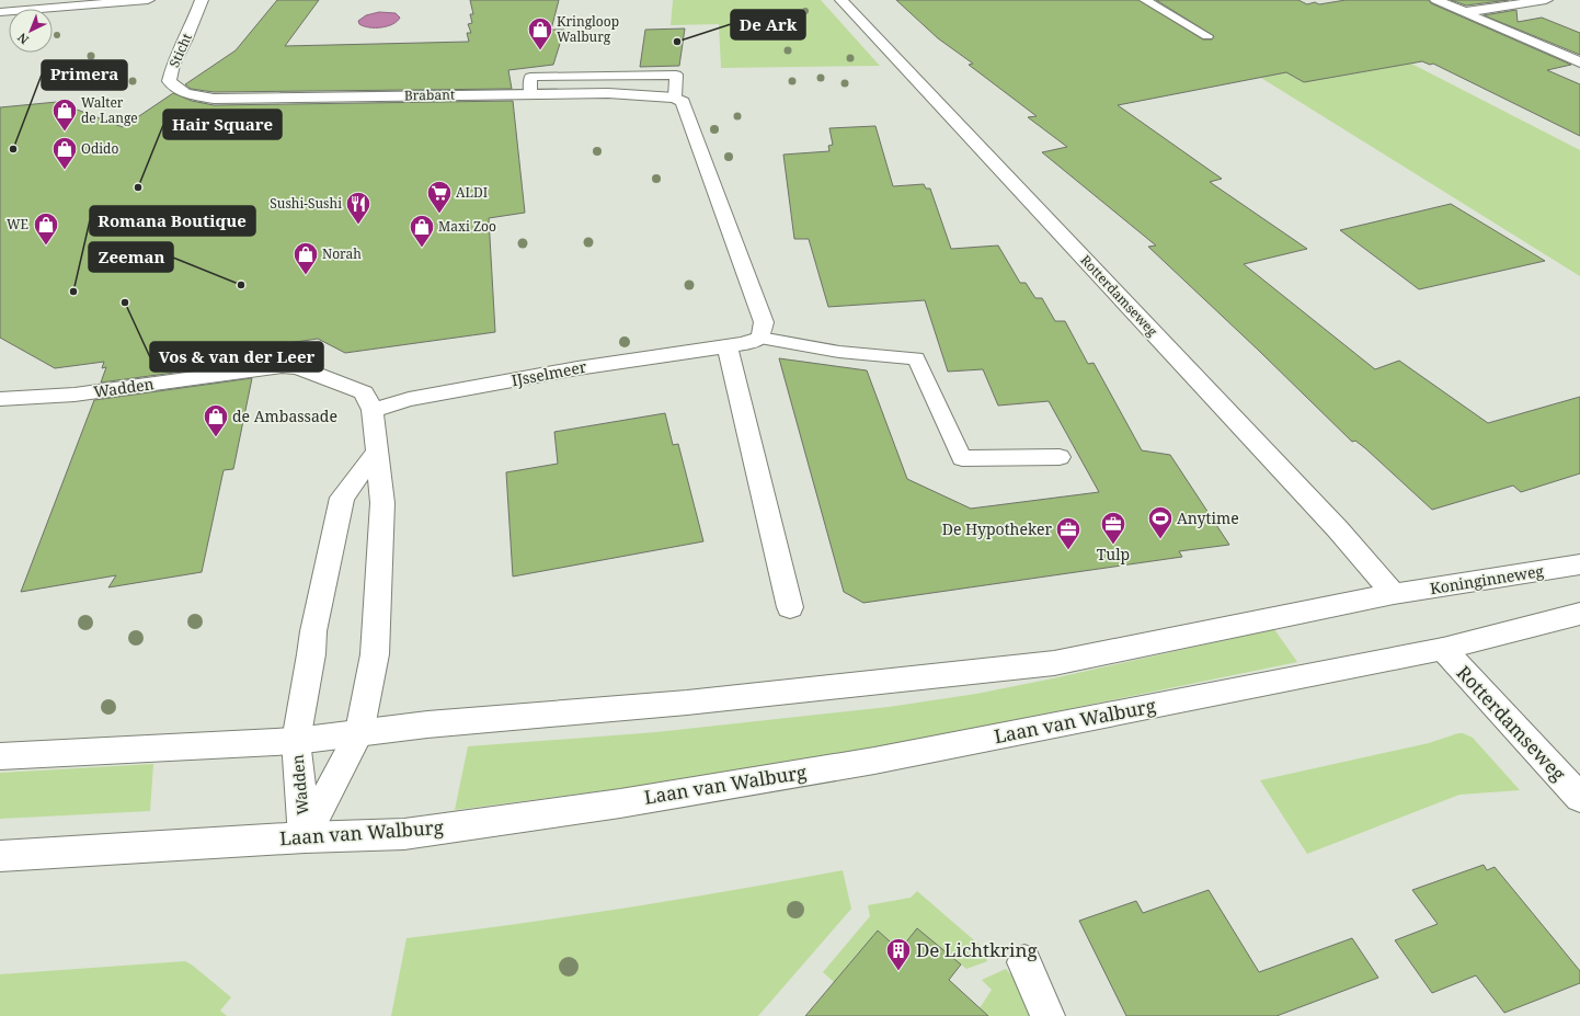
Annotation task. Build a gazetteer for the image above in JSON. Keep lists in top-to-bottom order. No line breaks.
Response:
{"streets":{"street":["Sticht","Brabant","Rotterdamseweg","IJsselmeer","Wadden","Koninginneweg","Laan van Walburg"]},"crossings":[["Sticht","Brabant"],["Rotterdamseweg","Koninginneweg"],["Rotterdamseweg","Laan van Walburg"],["IJsselmeer","Wadden"],["Wadden","Laan van Walburg"]],"places":{"other":["De Ark","Primera","Hair Square","Zeeman","Romana Boutique","Vos & van der Leer"],"shop":["Kringloop Walburg","Walter de Lange","Odido","WE","Maxi Zoo","Norah","de Ambassade"],"supermarket":["ALDI"],"restaurant":["Sushi-Sushi"],"sports":["Anytime"],"office":["Tulp","De Hypotheker"],"building":["De Lichtkring"]},"north":"bottom left"}
